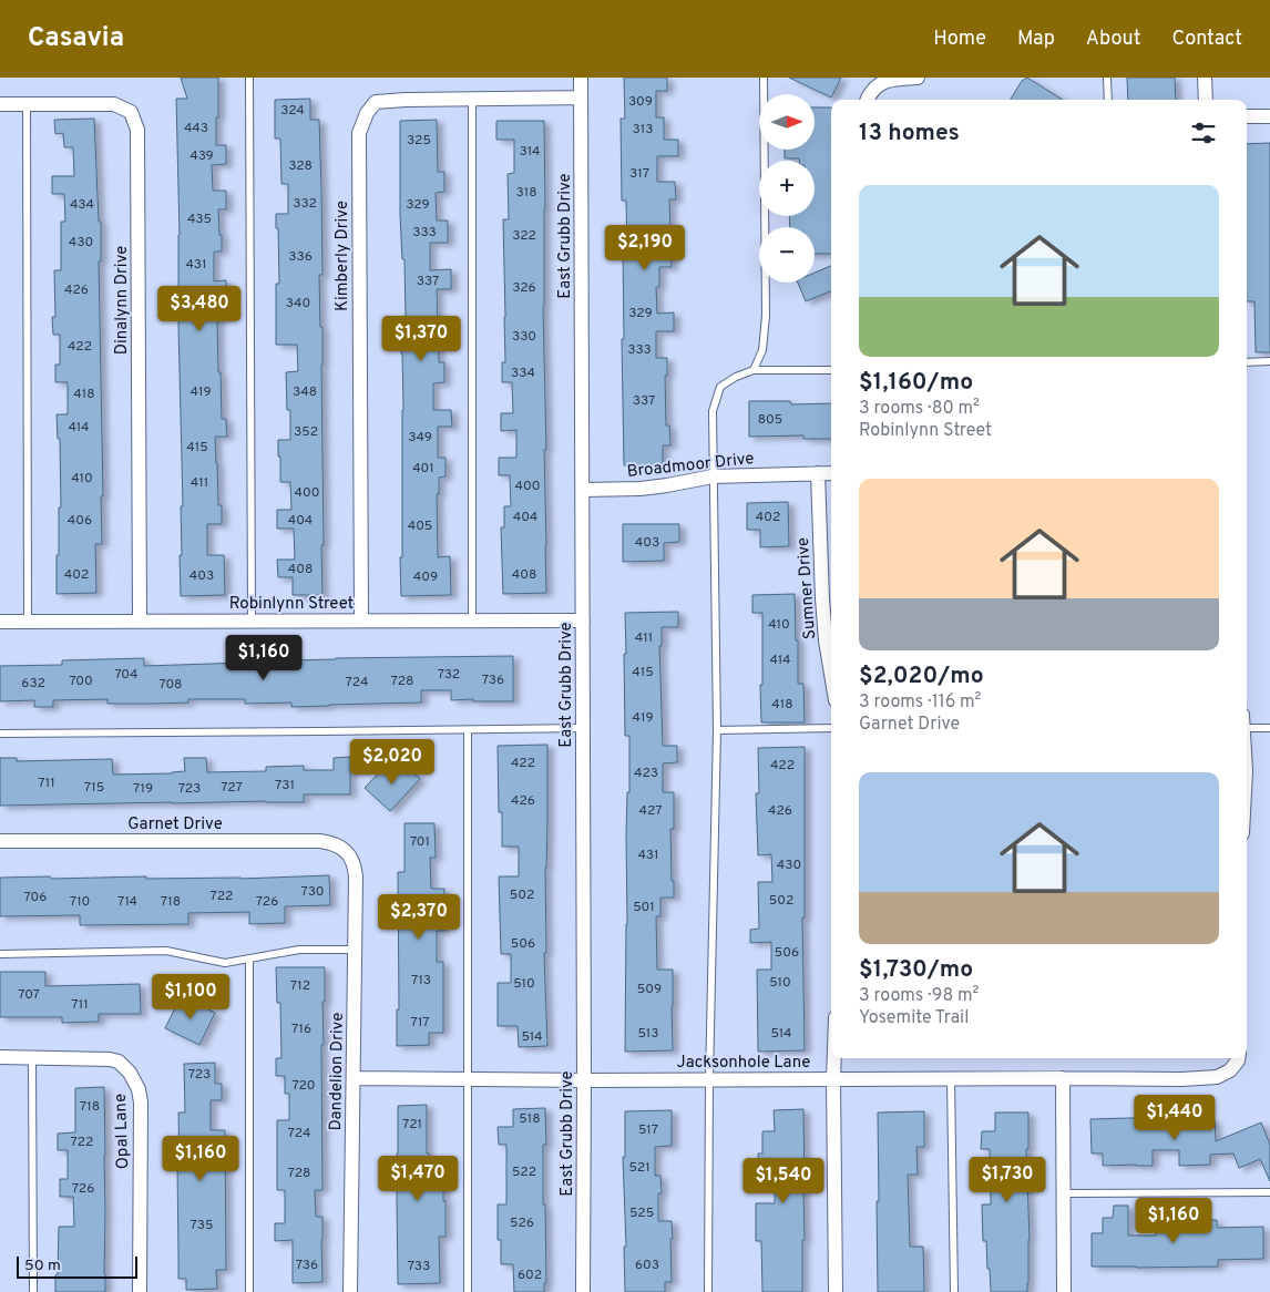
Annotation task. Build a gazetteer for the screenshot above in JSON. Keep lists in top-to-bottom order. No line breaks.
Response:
{"streets":{"street":["East Grubb Drive","Kimberly Drive","Dinalynn Drive","Broadmoor Drive","Sumner Drive","Robinlynn Street","Garnet Drive","Jacksonhole Lane","Dandelion Drive","Opal Lane"]},"crossings":[["East Grubb Drive","Kimberly Drive"],["East Grubb Drive","Broadmoor Drive"],["East Grubb Drive","Robinlynn Street"],["East Grubb Drive","Jacksonhole Lane"],["Kimberly Drive","Robinlynn Street"],["Dinalynn Drive","Robinlynn Street"],["Broadmoor Drive","Sumner Drive"],["Garnet Drive","Dandelion Drive"],["Jacksonhole Lane","Dandelion Drive"]],"house_numbers":["309","324","443","313","325","314","439","328","317","318","332","434","329","435","333","322","430","336","431","337","326","426","340","329","330","422","333","334","419","348","418","337","805","414","352","349","415","401","410","411","400","400","404","402","406","404","405","403","408","402","408","403","409","410","411","414","415","704","732","736","700","728","724","632","708","418","419","422","422","423","711","731","715","727","719","723","426","427","426","701","431","430","730","502","722","706","502","710","714","718","726","501","506","506","713","510","510","712","509","707","711","717","716","513","514","514","723","720","718","518","721","517","724","722","521","522","728","726","525","526","735","736","603","733","602"],"scale_bar":"50 m","north":"right","page":{"header":"Casavia","nav":["Home","Map","About","Contact"],"map_buttons":["+","−"],"heading":"13 homes","list":[{"name":"$1,160/mo","note":"3 rooms · 80 m² · Robinlynn Street"},{"name":"$2,020/mo","note":"3 rooms · 116 m² · Garnet Drive"},{"name":"$1,730/mo","note":"3 rooms · 98 m² · Yosemite Trail"}],"price":["$2,190","$3,480","$1,370","$1,160","$2,020","$2,370","$1,100","$1,440","$1,160","$1,470","$1,730","$1,540","$1,160"],"scale":"50 m"}}
